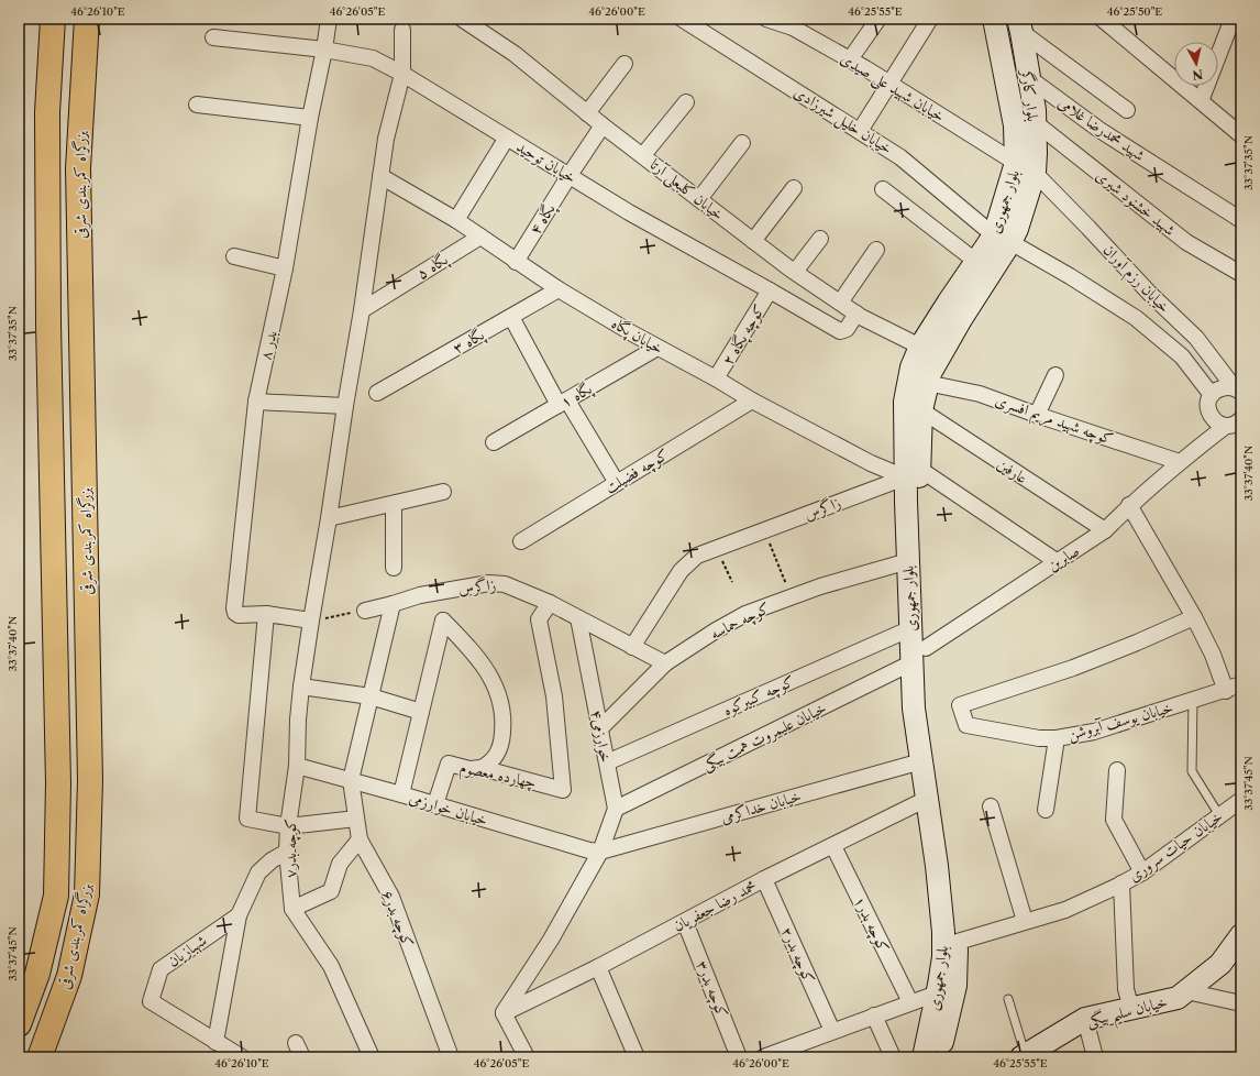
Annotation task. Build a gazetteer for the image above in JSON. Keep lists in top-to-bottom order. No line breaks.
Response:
{"streets":{"highway":["بزرگراه کمربندی شرقی"],"street":["خیابان شهید علی صیدی","بلوار کارگر","خیابان خلیل شیرزادی","شهید محمدرضا غلامی","خیابان توحید","خیابان کلبعلی آرتا","بلوار جمهوری","شهید خشنود شیری","پگاه ۴","پگاه ۵","خیابان رزم آوران","کوچه پگاه ۲","خیابان پگاه","پگاه ۳","بدر ۸","پگاه ۱","کوچه شهید مریم افسری","کوچه فضیلت","عارفین","زاگرس","صابرین","کوچه حماسه","کوچه کبیرکوه","خیابان یوسف آبروشن","خوارزمی۴","خیابان علیمروت همت بیگی","چهارده معصوم","خیابان خداکرمی","خیابان خوارزمی","خیابان حیات سروری","کوچه بدر۷","محمد رضا جعفریان","کوچه بدر۶","کوچه بدر۱","شهبازیان","کوچه بدر۲","کوچه بدر۳","خیابان سلیم بیگی"]},"crossings":[["خیابان شهید علی صیدی","بلوار کارگر"],["خیابان شهید علی صیدی","بلوار جمهوری"],["خیابان شهید علی صیدی","خیابان رزم آوران"],["بلوار کارگر","شهید محمدرضا غلامی"],["بلوار کارگر","بلوار جمهوری"],["بلوار کارگر","شهید خشنود شیری"],["بلوار کارگر","خیابان رزم آوران"],["خیابان خلیل شیرزادی","بلوار جمهوری"],["خیابان خلیل شیرزادی","خیابان رزم آوران"],["خیابان توحید","خیابان کلبعلی آرتا"],["خیابان توحید","پگاه ۴"],["خیابان توحید","کوچه پگاه ۲"],["خیابان توحید","بدر ۸"],["خیابان توحید","کوچه بدر۷"],["خیابان کلبعلی آرتا","بلوار جمهوری"],["خیابان کلبعلی آرتا","پگاه ۴"],["بلوار جمهوری","خیابان رزم آوران"],["بلوار جمهوری","خیابان پگاه"],["بلوار جمهوری","کوچه شهید مریم افسری"],["بلوار جمهوری","عارفین"],["بلوار جمهوری","زاگرس"],["بلوار جمهوری","صابرین"],["بلوار جمهوری","کوچه حماسه"],["بلوار جمهوری","کوچه کبیرکوه"],["بلوار جمهوری","خیابان علیمروت همت بیگی"],["بلوار جمهوری","خیابان خداکرمی"],["بلوار جمهوری","خیابان حیات سروری"],["بلوار جمهوری","محمد رضا جعفریان"],["پگاه ۴","خیابان پگاه"],["پگاه ۵","خیابان پگاه"],["پگاه ۵","کوچه بدر۷"],["کوچه پگاه ۲","خیابان پگاه"],["خیابان پگاه","پگاه ۳"],["خیابان پگاه","پگاه ۱"],["خیابان پگاه","کوچه فضیلت"],["خیابان پگاه","زاگرس"],["خیابان پگاه","صابرین"],["خیابان پگاه","کوچه بدر۷"],["کوچه شهید مریم افسری","صابرین"],["عارفین","صابرین"],["زاگرس","کوچه حماسه"],["زاگرس","خوارزمی۴"],["زاگرس","چهارده معصوم"],["صابرین","خیابان علیمروت همت بیگی"],["کوچه حماسه","خوارزمی۴"],["کوچه کبیرکوه","خوارزمی۴"],["خوارزمی۴","خیابان علیمروت همت بیگی"],["چهارده معصوم","خیابان خوارزمی"],["خیابان خداکرمی","خیابان خوارزمی"],["خیابان خوارزمی","کوچه بدر۷"],["خیابان خوارزمی","کوچه بدر۶"],["محمد رضا جعفریان","کوچه بدر۱"],["محمد رضا جعفریان","کوچه بدر۲"],["محمد رضا جعفریان","کوچه بدر۳"]],"north":"bottom","coordinates":["46°26'10\"E","46°26'05\"E","46°26'00\"E","46°25'55\"E","46°25'50\"E","33°37'35\"N","33°37'40\"N","33°37'45\"N"]}
